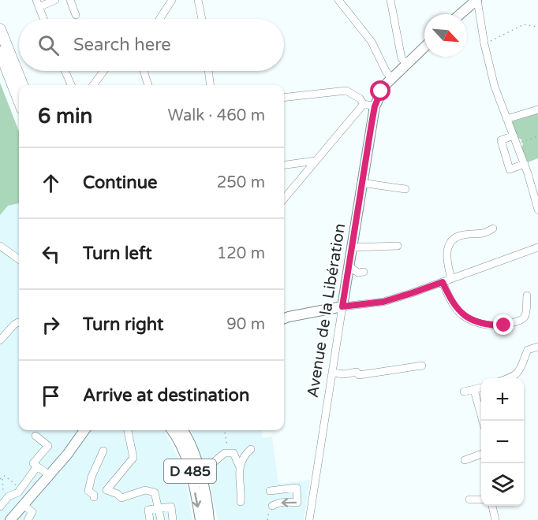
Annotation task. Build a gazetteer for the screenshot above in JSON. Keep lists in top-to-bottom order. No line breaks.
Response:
{"streets":{"main road":["Avenue de la Libération","D 485"]},"north":"bottom right","page":{"search":"Search here","heading":["6 min","Walk · 460 m"],"list":[["Continue","250 m"],["Turn left","120 m"],["Turn right","90 m"],"Arrive at destination"],"map_buttons":["+","−"]}}
